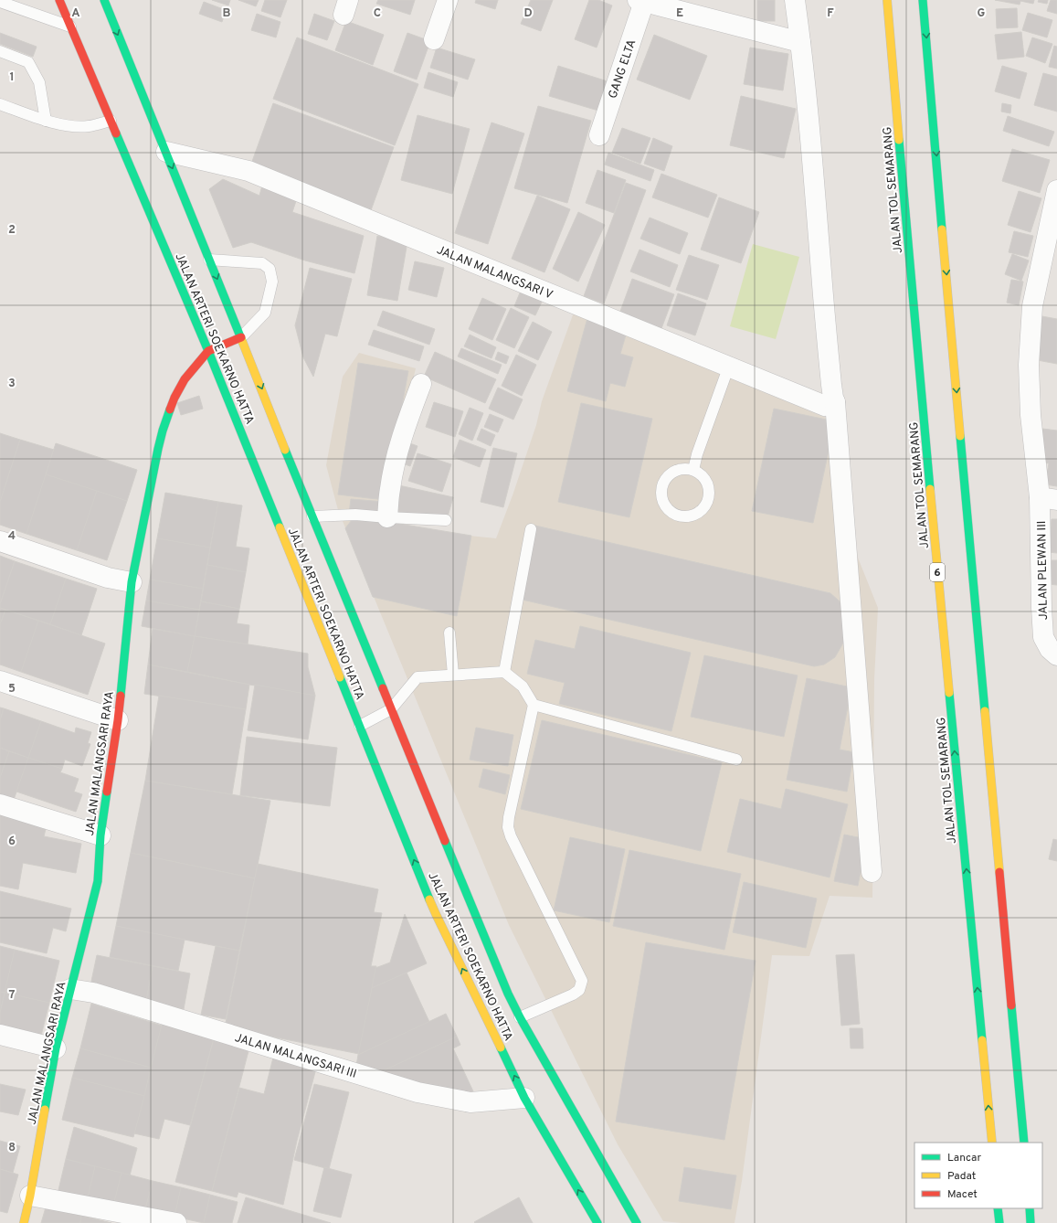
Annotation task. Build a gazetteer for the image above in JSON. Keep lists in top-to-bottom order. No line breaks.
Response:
{"streets":{"main road":["JALAN TOL SEMARANG","JALAN ARTERI SOEKARNO HATTA","6","JALAN MALANGSARI RAYA"],"street":["GANG ELTA","JALAN MALANGSARI V","JALAN PLEWAN III","JALAN MALANGSARI III"]},"crossings":[["JALAN MALANGSARI V","JALAN ARTERI SOEKARNO HATTA"],["JALAN ARTERI SOEKARNO HATTA","JALAN MALANGSARI RAYA"],["JALAN ARTERI SOEKARNO HATTA","JALAN MALANGSARI III"],["JALAN MALANGSARI RAYA","JALAN MALANGSARI III"]],"legend":["Lancar","Padat","Macet"],"grid":{"columns":["A","B","C","D","E","F","G"],"rows":["1","2","3","4","5","6","7","8"]}}
